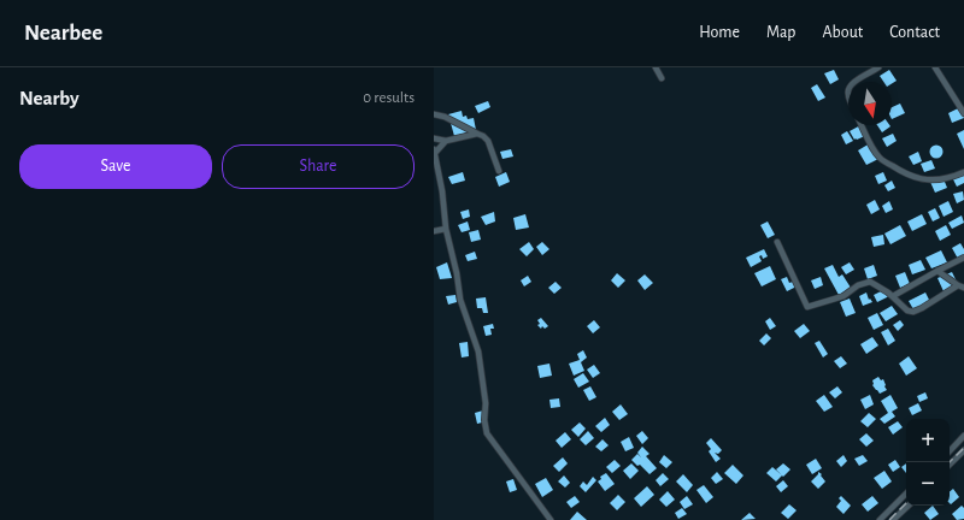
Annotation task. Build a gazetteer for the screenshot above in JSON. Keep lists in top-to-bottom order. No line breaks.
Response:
{"north":"bottom","page":{"header":"Nearbee","nav":["Home","Map","About","Contact"],"heading":["Nearby","0 results"],"buttons":["Save","Share"],"map_buttons":["+","−"]}}
